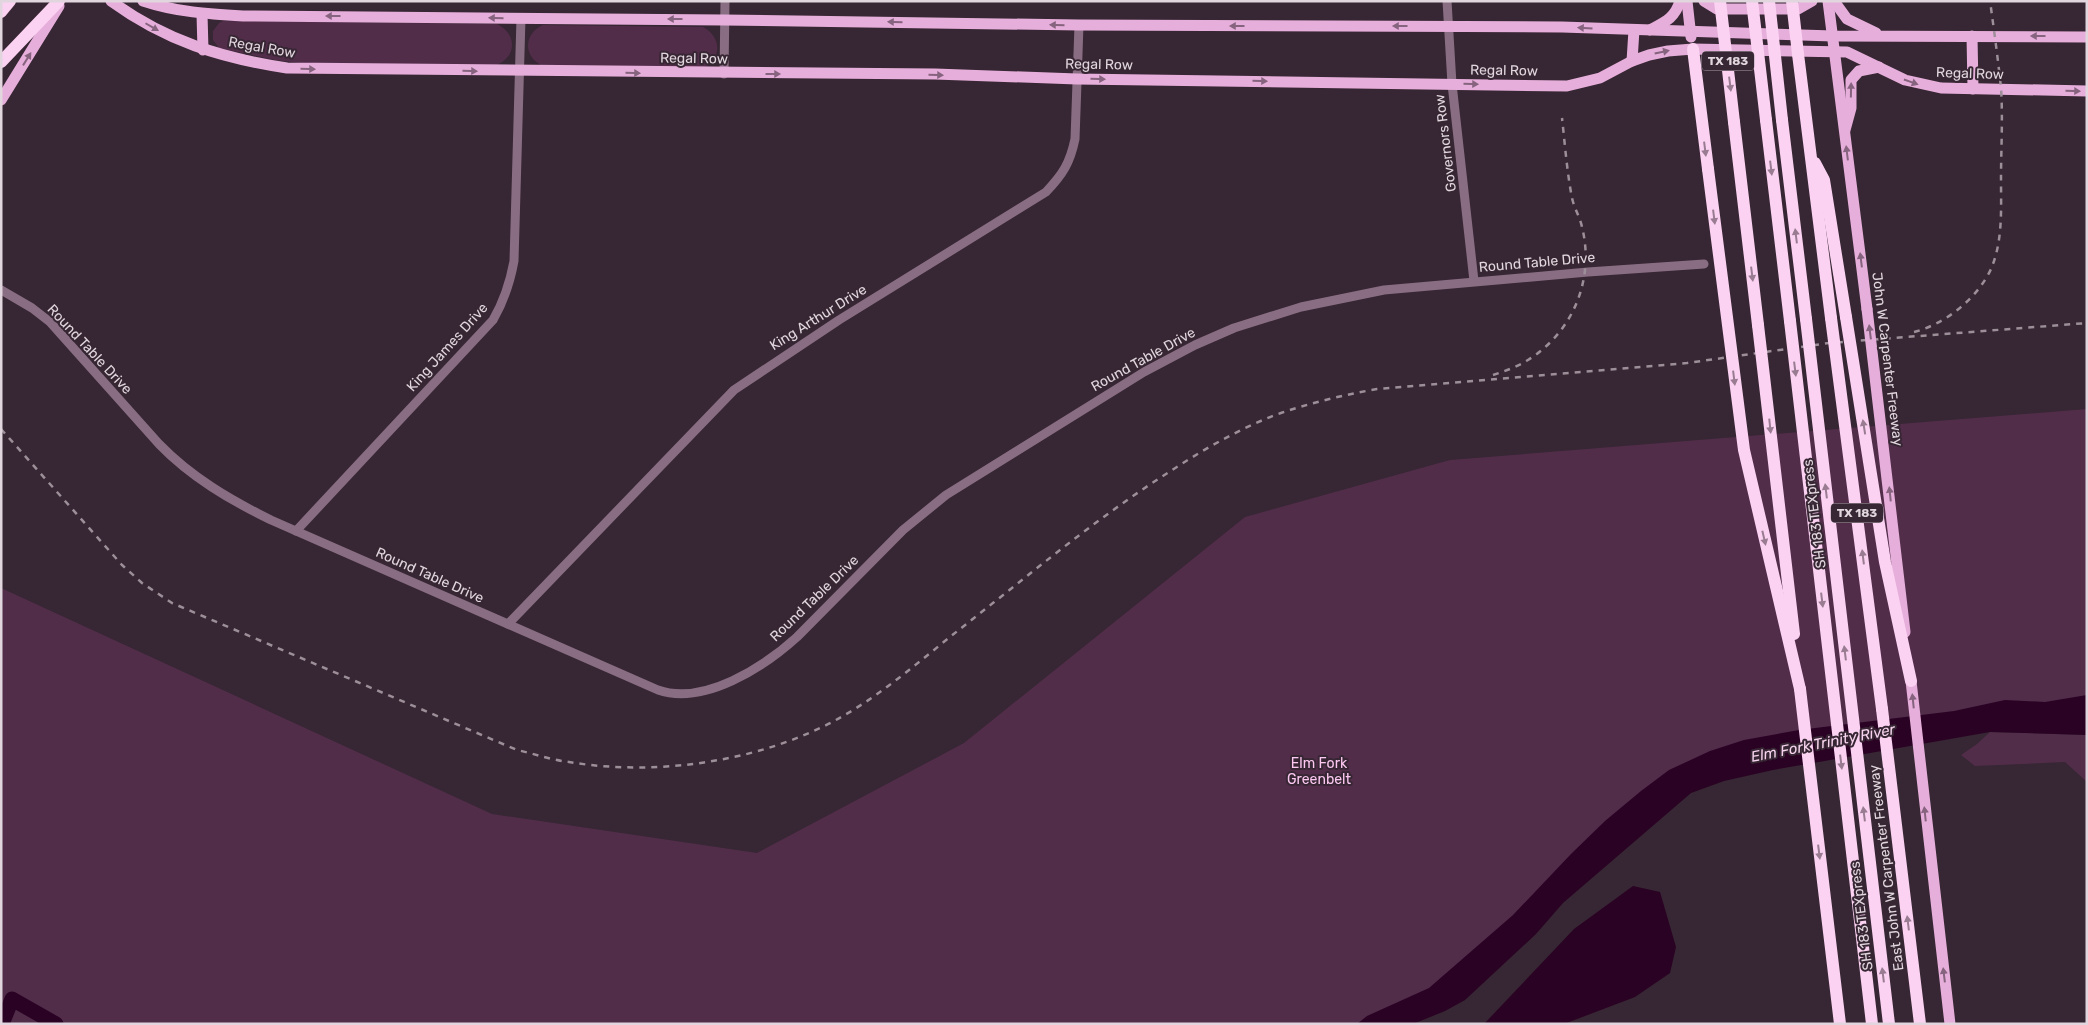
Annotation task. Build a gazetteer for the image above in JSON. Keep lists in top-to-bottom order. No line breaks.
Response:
{"streets":{"highway":["TX 183","SH 183 TEXpress","East John W Carpenter Freeway"],"main road":["Regal Row","John W Carpenter Freeway"],"street":["Governors Row","Round Table Drive","King Arthur Drive","King James Drive"]},"crossings":[["Regal Row","Governors Row"],["Regal Row","King Arthur Drive"],["Regal Row","King James Drive"],["Regal Row","John W Carpenter Freeway"],["TX 183","East John W Carpenter Freeway"],["Governors Row","Round Table Drive"],["Round Table Drive","King Arthur Drive"],["Round Table Drive","King James Drive"]],"one_way":["John W Carpenter Freeway"],"water":["Elm Fork Trinity River"],"parks":["Elm Fork Greenbelt"]}
